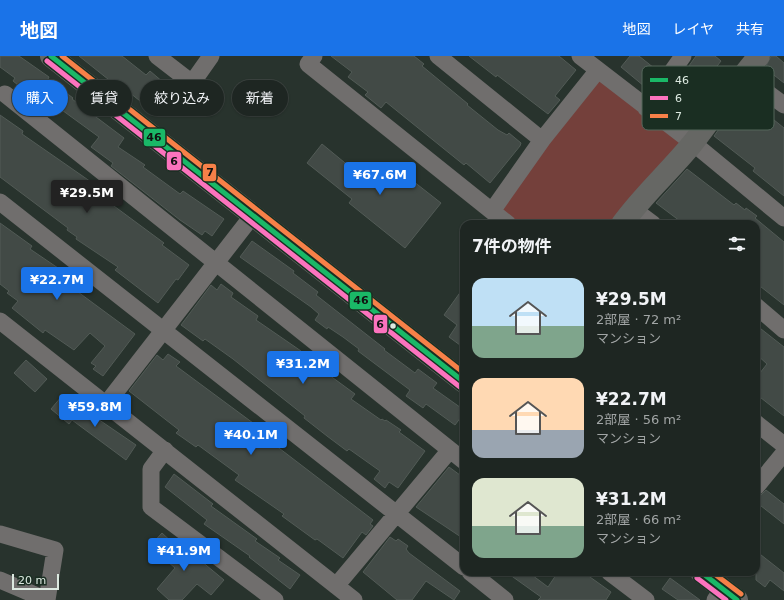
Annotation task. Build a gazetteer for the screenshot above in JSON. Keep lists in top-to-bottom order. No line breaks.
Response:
{"lines":["transit line 46","transit line 7","transit line 6"],"legend":["46","6","7"],"scale_bar":"20 m","page":{"header":"地図","nav":["地図","レイヤ","共有"],"chip":["購入","賃貸","絞り込み","新着"],"price":["¥67.6M","¥29.5M","¥22.7M","¥31.2M","¥59.8M","¥40.1M","¥41.9M"],"heading":"7件の物件","list":[{"name":"¥29.5M","note":"2部屋 · 72 m² · マンション"},{"name":"¥22.7M","note":"2部屋 · 56 m² · マンション"},{"name":"¥31.2M","note":"2部屋 · 66 m² · マンション"}],"scale":"20 m"}}
